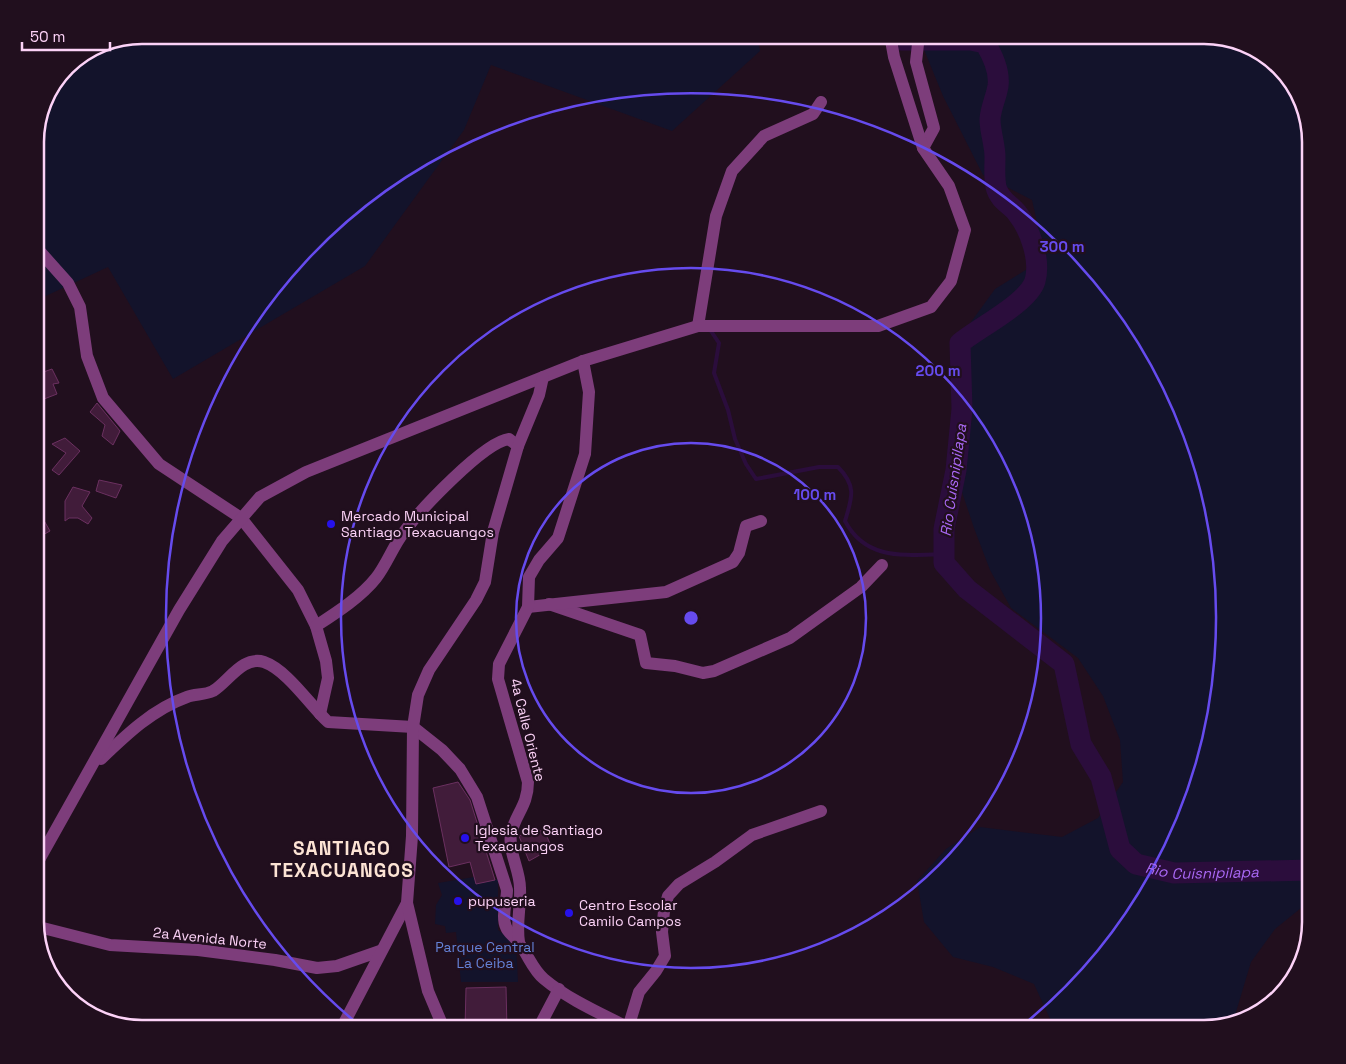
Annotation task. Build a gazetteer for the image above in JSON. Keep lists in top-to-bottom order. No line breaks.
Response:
{"streets":{"street":["4a Calle Oriente","2a Avenida Norte"]},"districts":["SANTIAGO TEXACUANGOS"],"water":["Rio Cuisnipilapa"],"parks":["Parque Central La Ceiba"],"places":["Mercado Municipal Santiago Texacuangos","Iglesia de Santiago Texacuangos","pupuseria","Centro Escolar Camilo Campos"],"scale_bar":"50 m","rings":["300 m","200 m","100 m"]}
